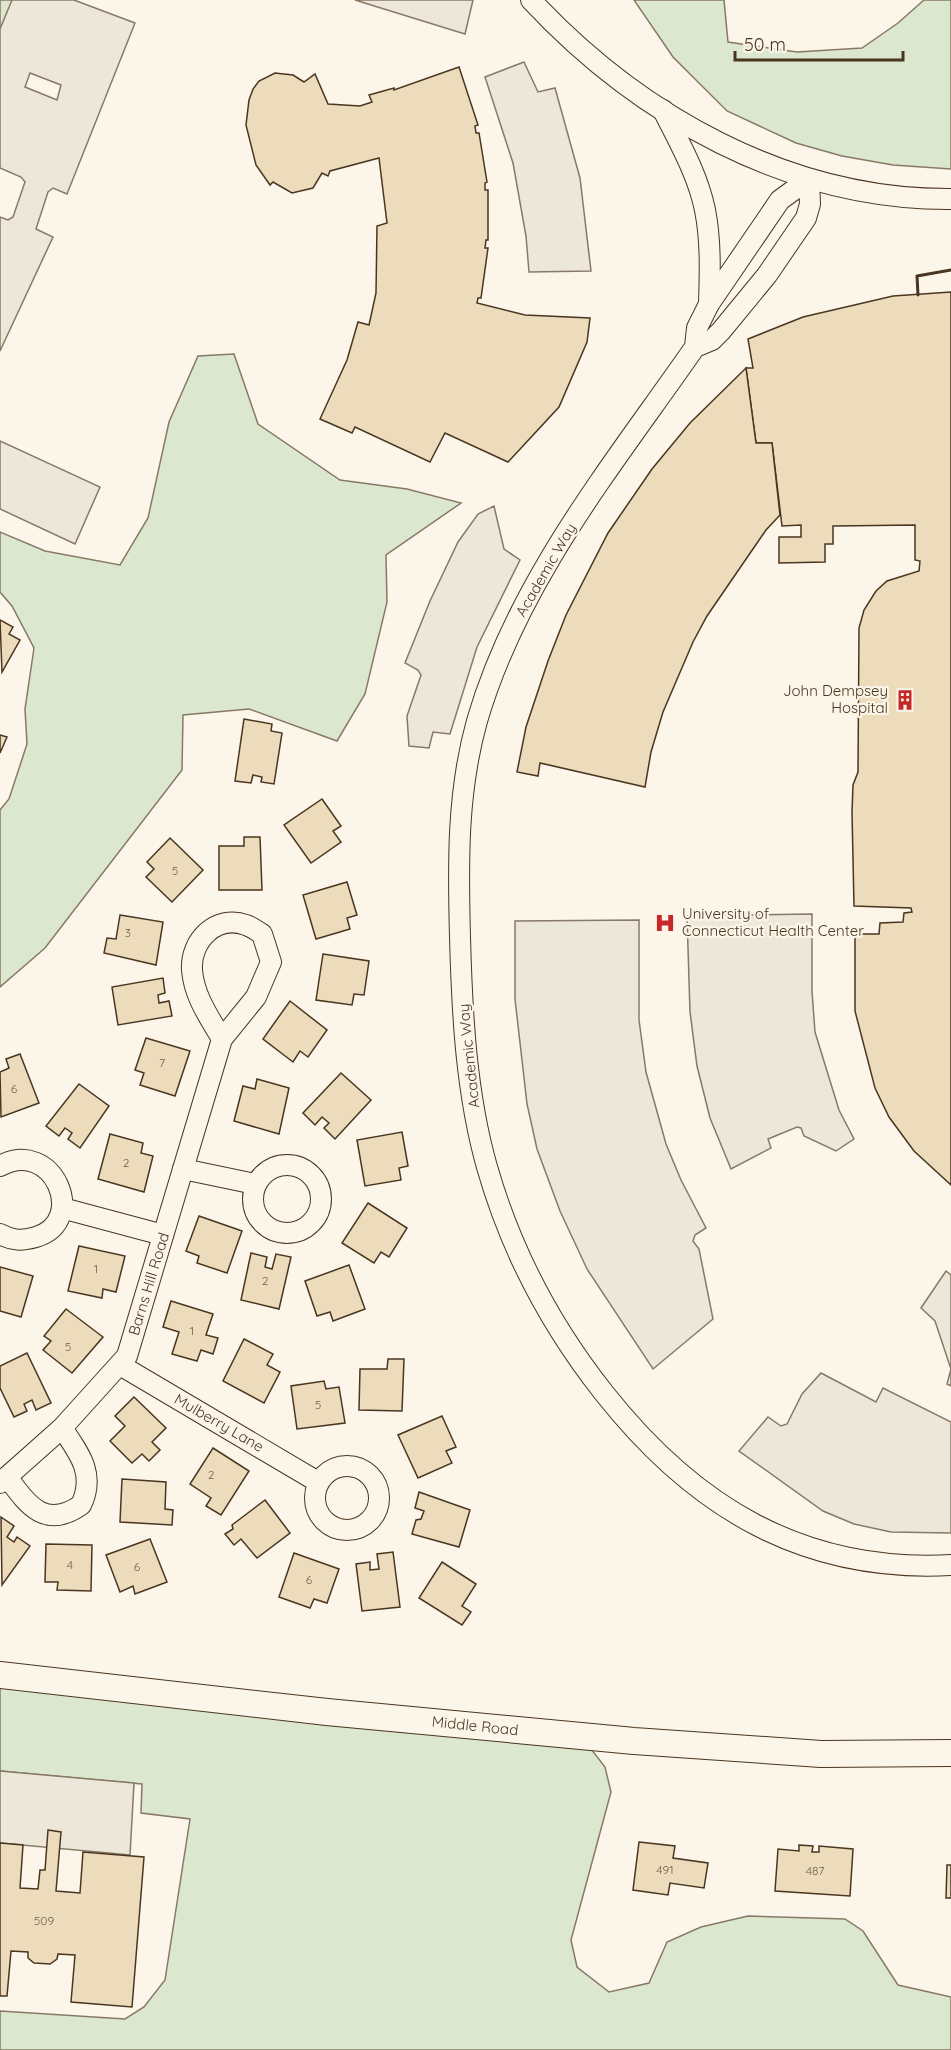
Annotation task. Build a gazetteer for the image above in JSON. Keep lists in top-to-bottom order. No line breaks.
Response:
{"streets":{"street":["Academic Way","Barns Hill Road","Mulberry Lane","Middle Road"]},"crossings":[["Barns Hill Road","Mulberry Lane"]],"places":{"building":["John Dempsey Hospital"],"hospital":["University of Connecticut Health Center"]},"house_numbers":["5","3","7","6","2","1","2","1","5","5","2","4","6","6","491","487","509"],"scale_bar":"50 m"}
